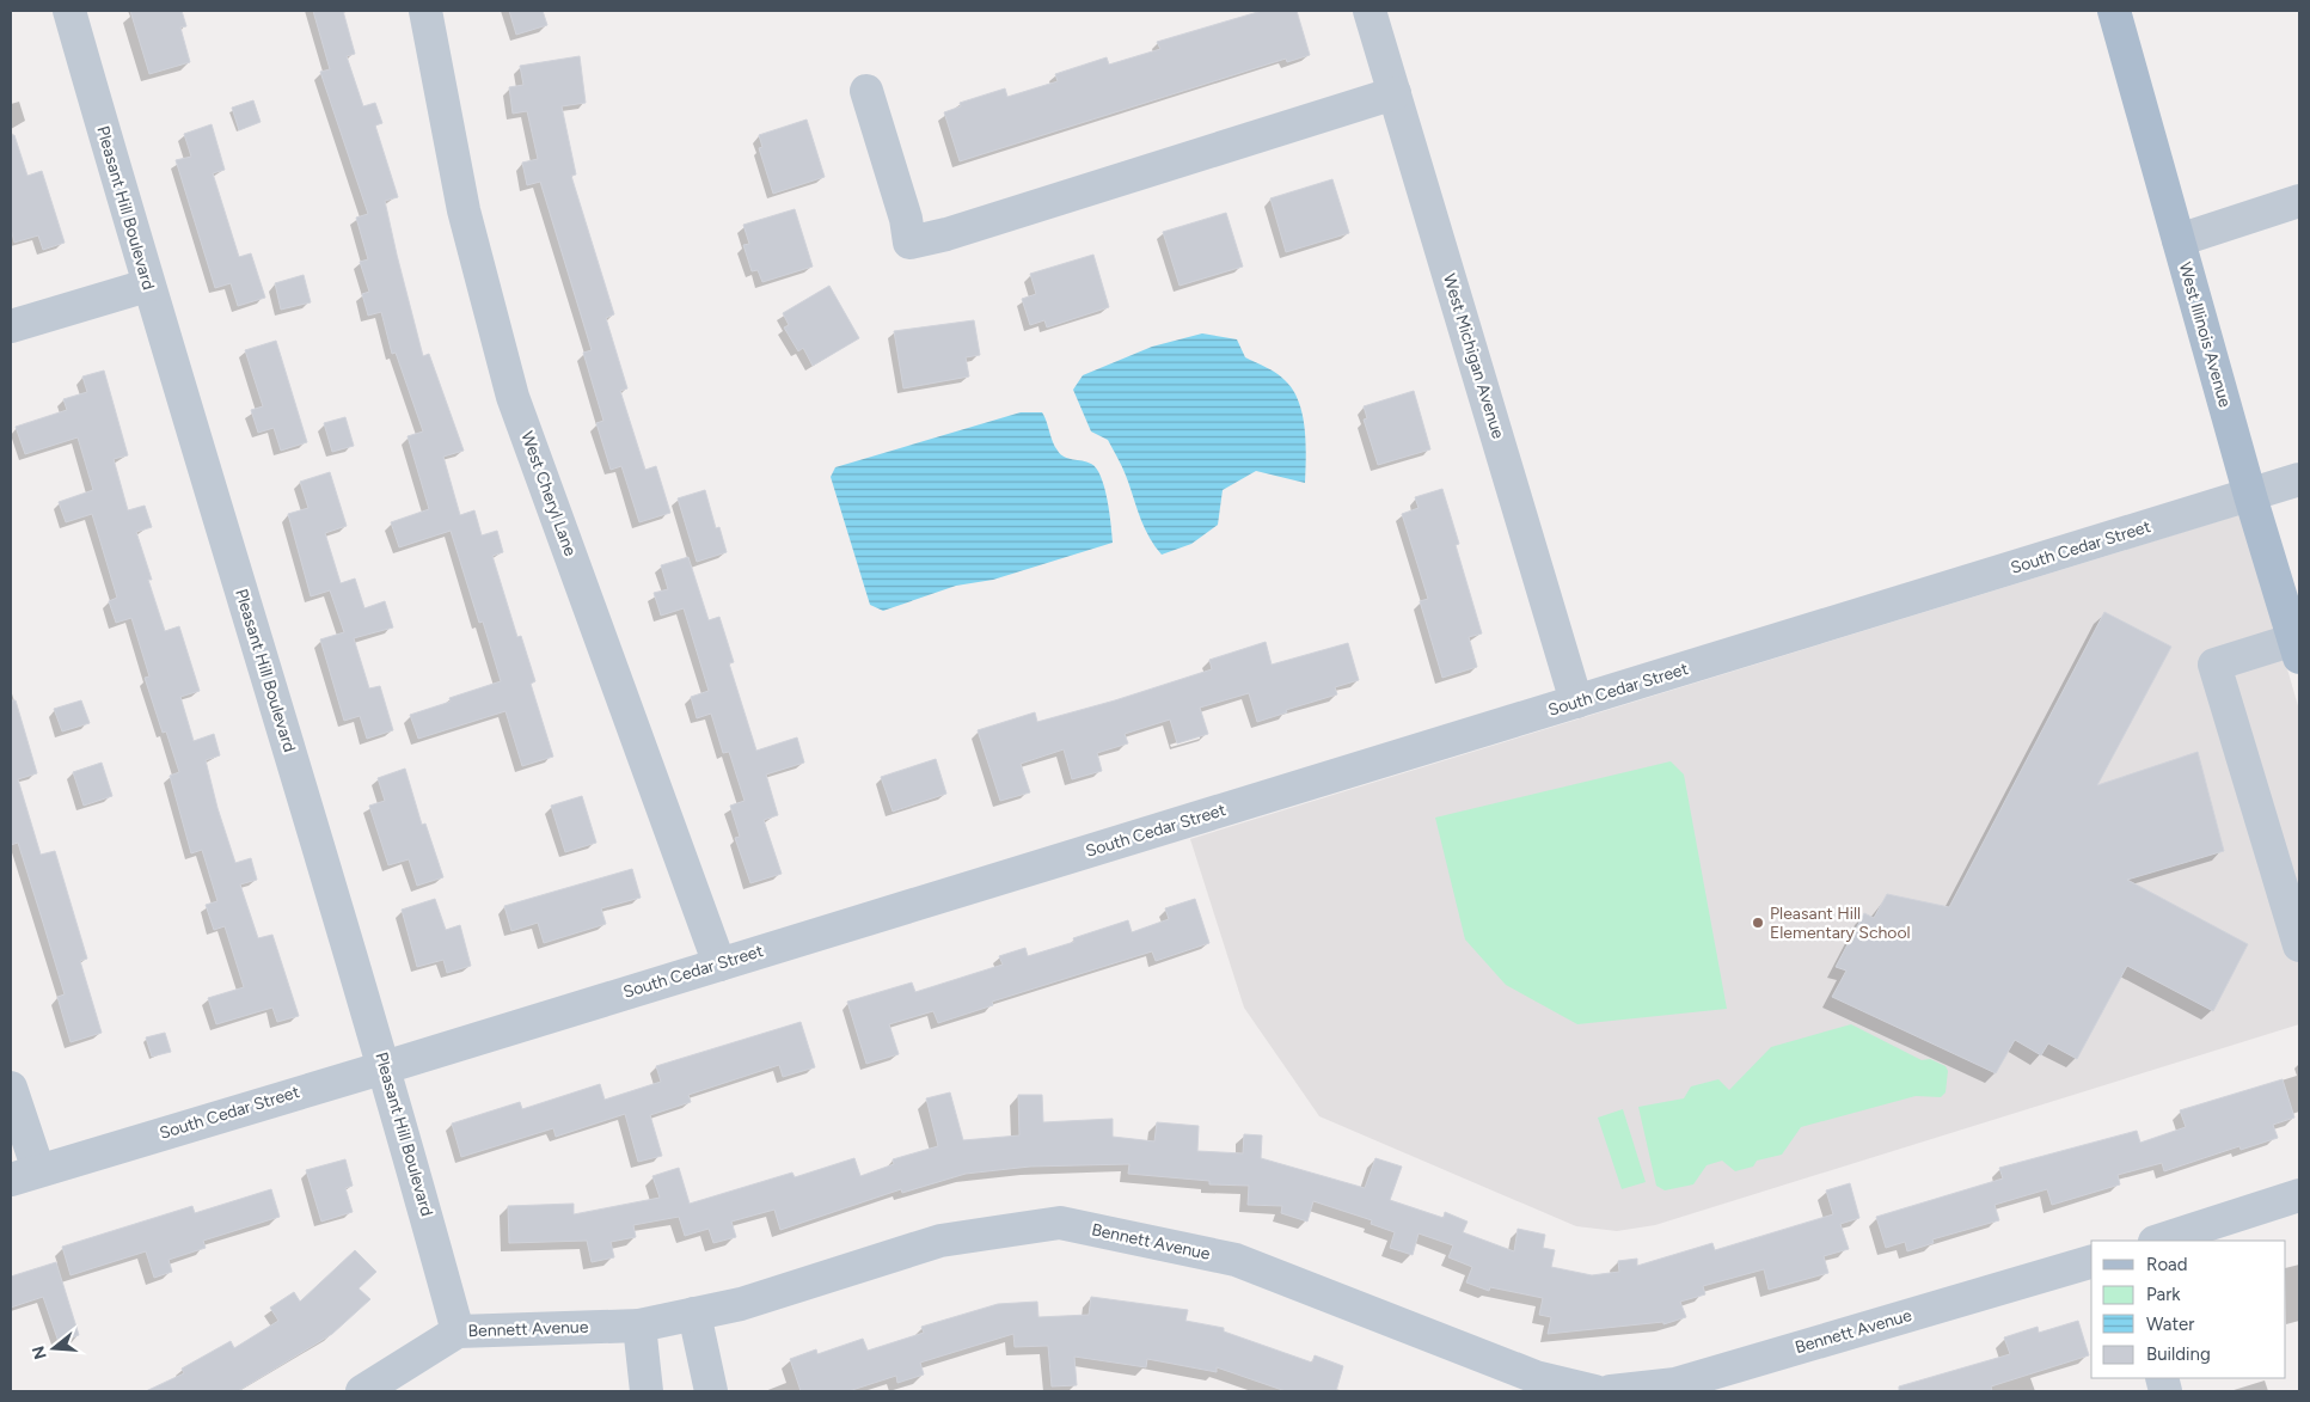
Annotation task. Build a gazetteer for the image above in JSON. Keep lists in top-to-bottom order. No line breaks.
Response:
{"streets":{"main road":["West Illinois Avenue"],"street":["Pleasant Hill Boulevard","West Michigan Avenue","West Cheryl Lane","South Cedar Street","Bennett Avenue"]},"crossings":[["Pleasant Hill Boulevard","South Cedar Street"],["Pleasant Hill Boulevard","Bennett Avenue"],["West Illinois Avenue","South Cedar Street"],["West Michigan Avenue","South Cedar Street"],["West Cheryl Lane","South Cedar Street"]],"places":["Pleasant Hill Elementary School"],"legend":["Road","Park","Water","Building"],"north":"left"}
